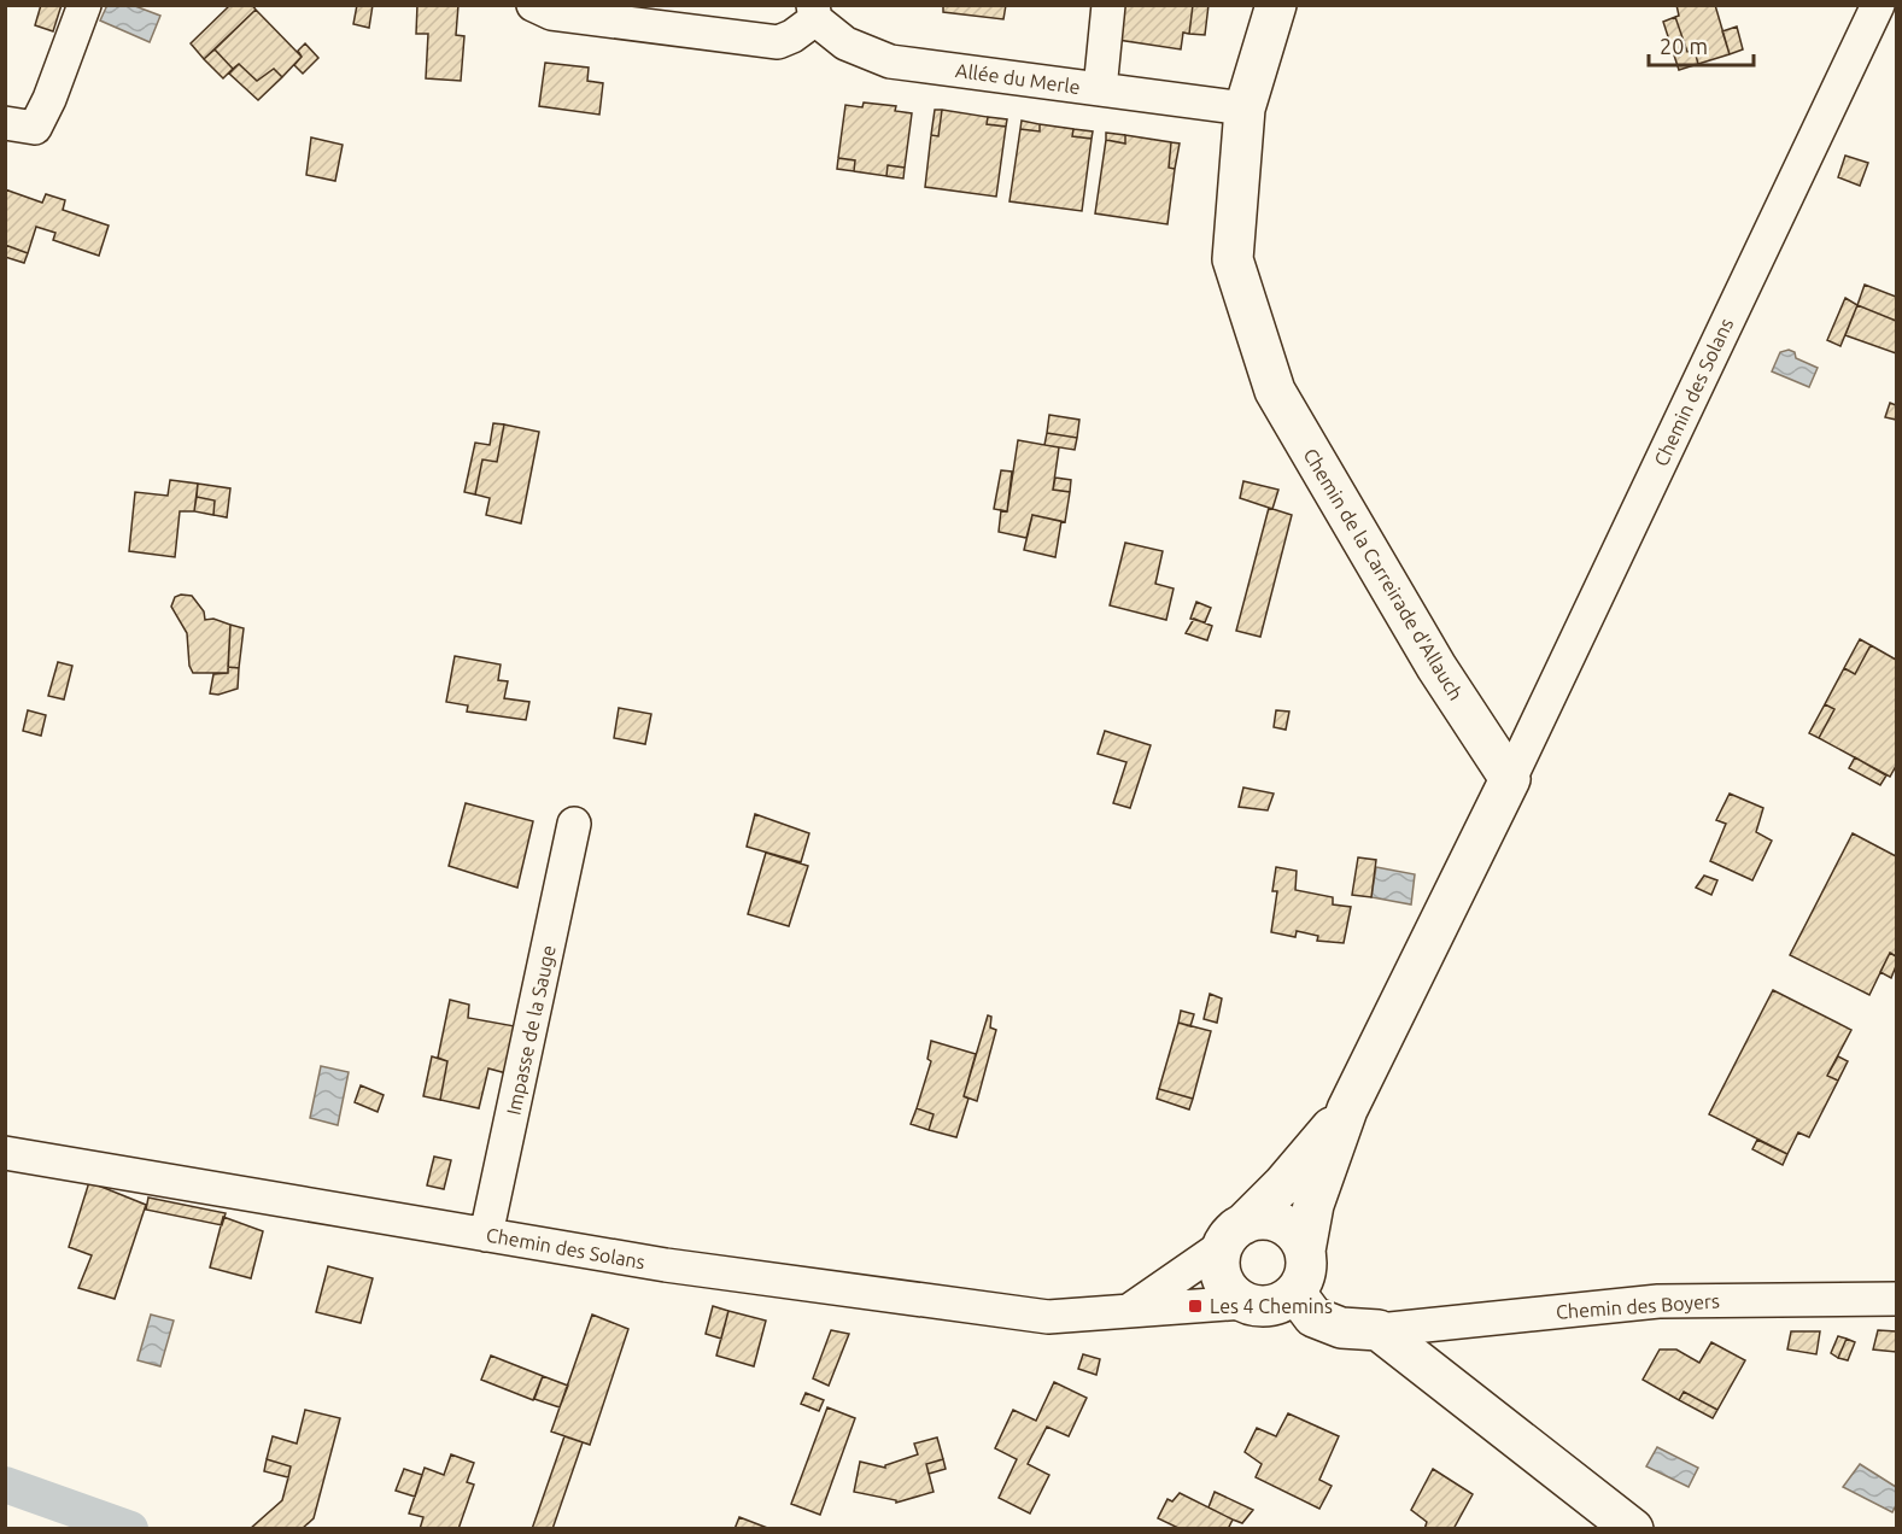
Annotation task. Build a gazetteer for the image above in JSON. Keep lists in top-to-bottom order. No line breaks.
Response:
{"streets":{"street":["Allée du Merle","Chemin des Solans","Chemin de la Carreirade d'Allauch","Impasse de la Sauge","Chemin des Boyers"]},"crossings":[["Allée du Merle","Chemin de la Carreirade d'Allauch"],["Chemin des Solans","Chemin de la Carreirade d'Allauch"],["Chemin des Solans","Impasse de la Sauge"]],"places":{"transit":["Les 4 Chemins"]},"scale_bar":"20 m"}
